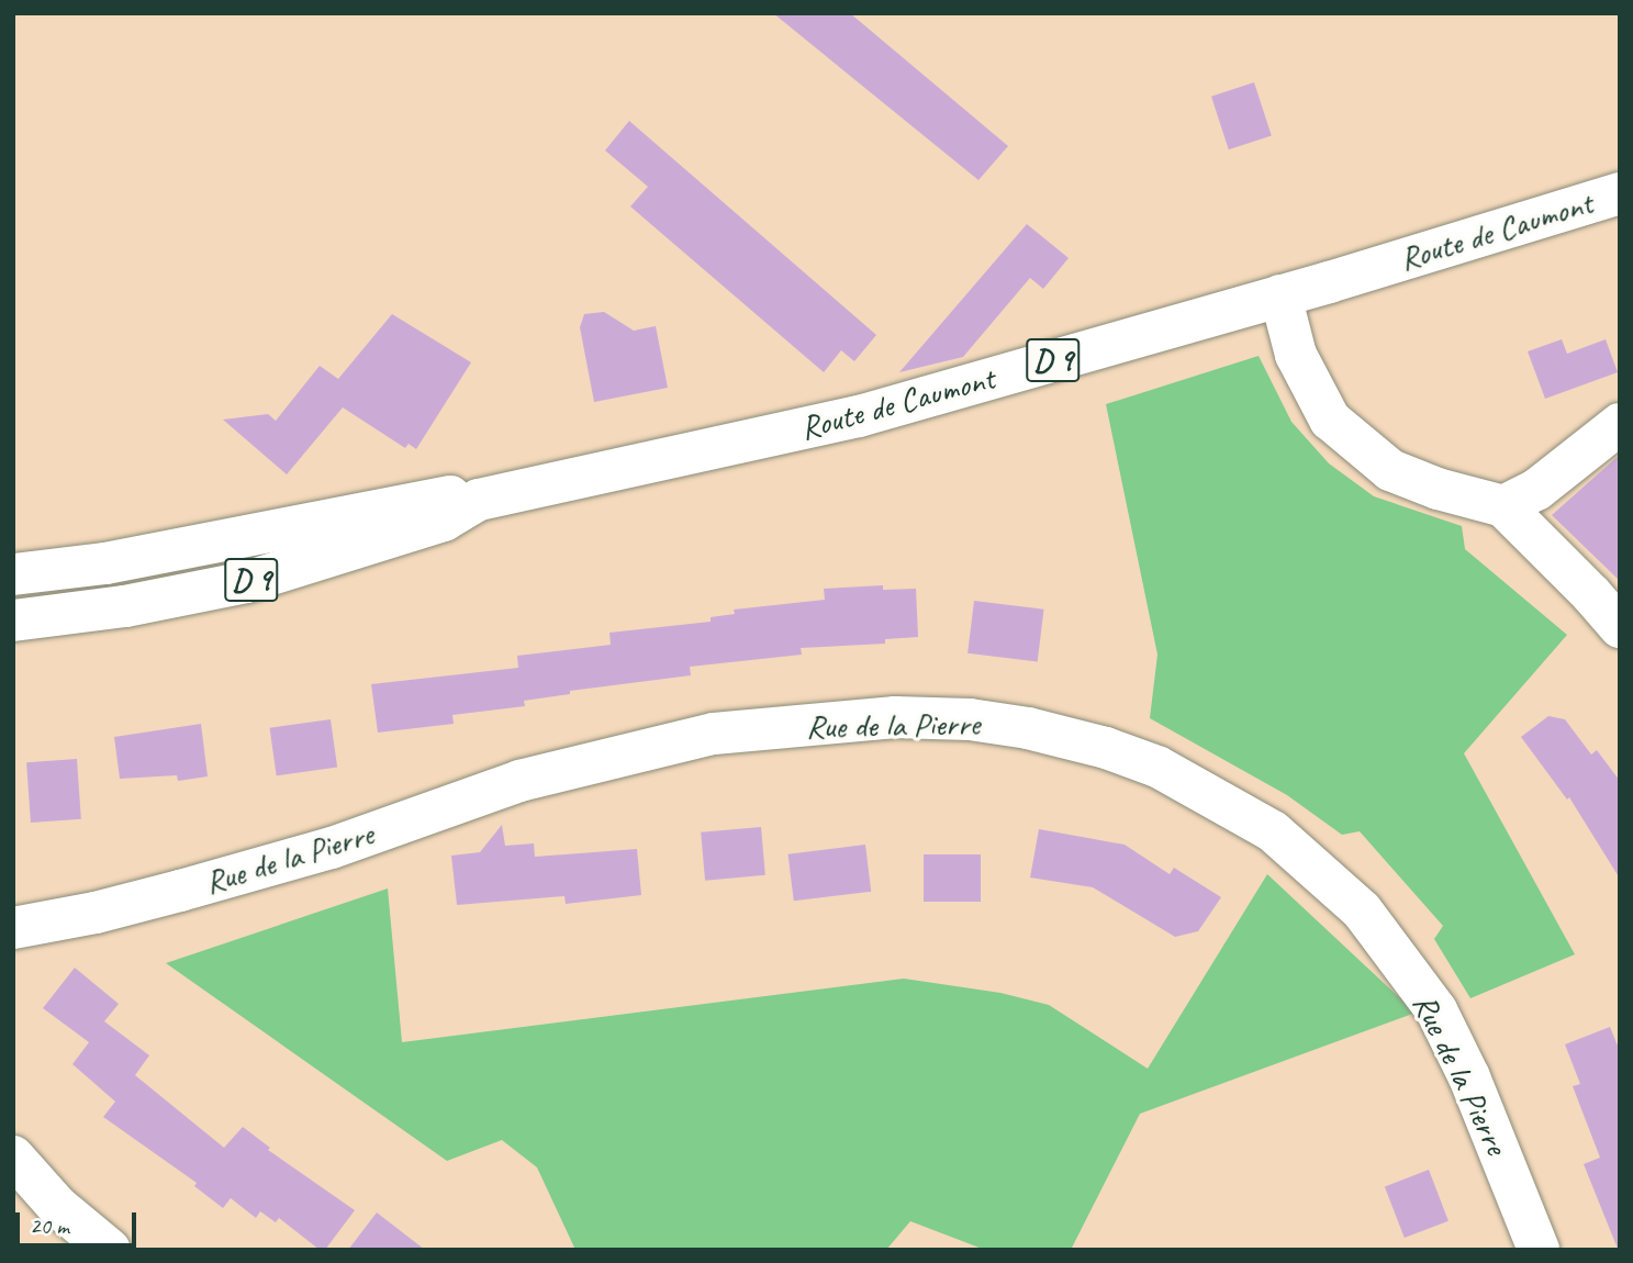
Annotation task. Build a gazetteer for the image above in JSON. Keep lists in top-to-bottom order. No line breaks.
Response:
{"streets":{"street":["Route de Caumont","D 9","Rue de la Pierre"]},"scale_bar":"20 m"}
